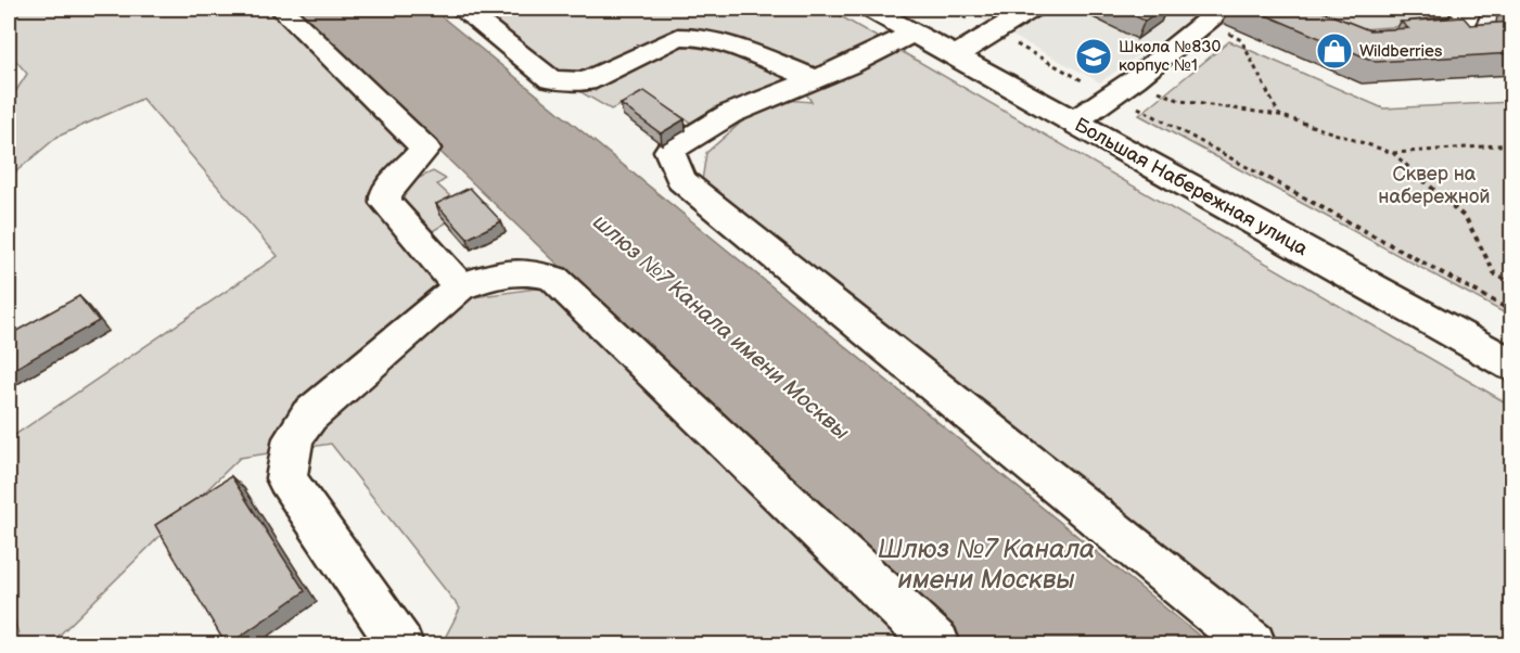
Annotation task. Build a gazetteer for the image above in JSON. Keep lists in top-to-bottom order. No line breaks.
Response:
{"streets":{"street":["Большая Набережная улица"]},"water":["шлюз №7 Канала имени Москвы","Шлюз №7 Канала имени Москвы"],"parks":["Сквер на набережной"],"places":{"shop":["Wildberries"],"school or university":["Школа №830 корпус №1"]}}
